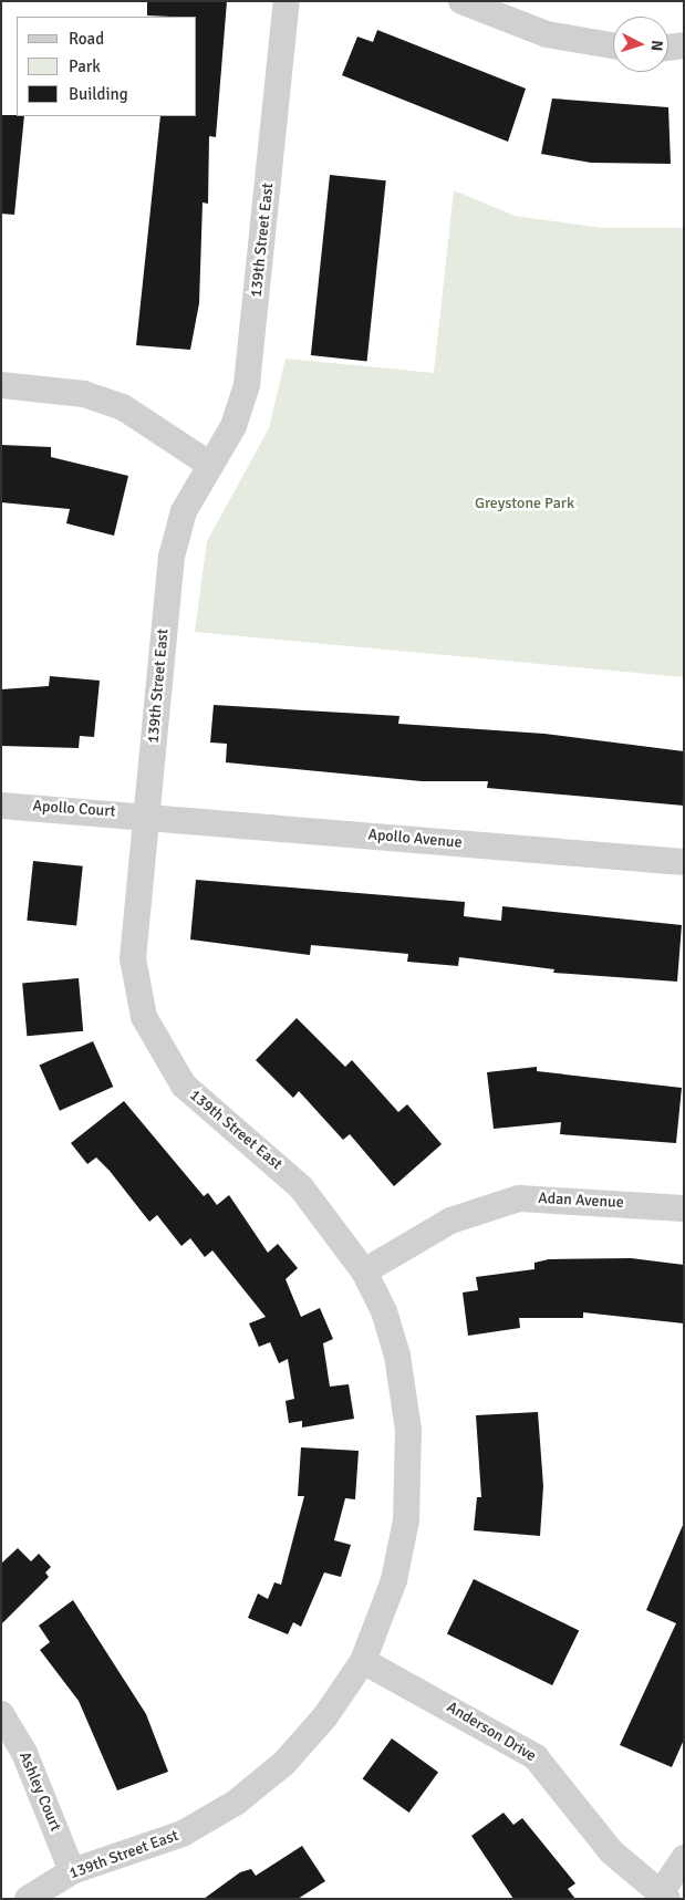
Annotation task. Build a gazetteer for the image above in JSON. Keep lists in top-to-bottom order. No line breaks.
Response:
{"streets":{"street":["139th Street East","Apollo Court","Apollo Avenue","Adan Avenue","Anderson Drive","Ashley Court"]},"crossings":[["139th Street East","Apollo Court"],["139th Street East","Apollo Avenue"],["139th Street East","Adan Avenue"],["139th Street East","Anderson Drive"],["139th Street East","Ashley Court"],["Apollo Court","Apollo Avenue"]],"parks":["Greystone Park"],"legend":["Road","Park","Building"],"north":"right"}
